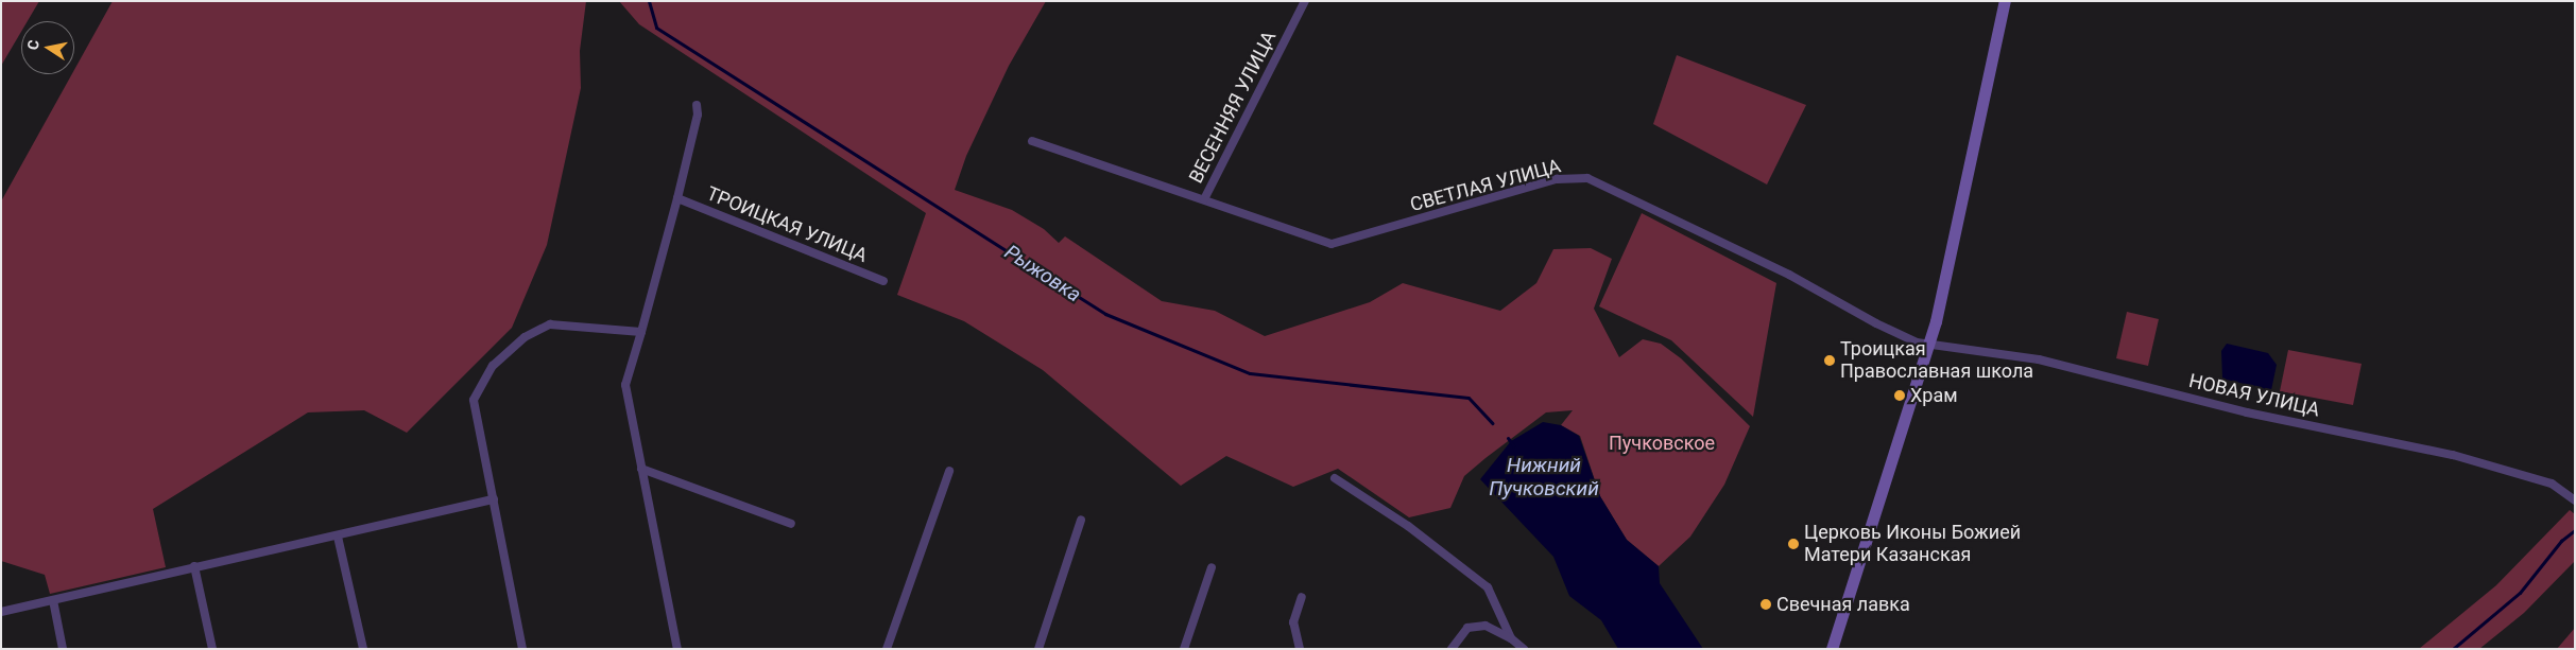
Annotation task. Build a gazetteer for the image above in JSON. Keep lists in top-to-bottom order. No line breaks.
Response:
{"streets":{"street":["ВЕСЕННЯЯ УЛИЦА","СВЕТЛАЯ УЛИЦА","ТРОИЦКАЯ УЛИЦА","НОВАЯ УЛИЦА"]},"crossings":[["ВЕСЕННЯЯ УЛИЦА","СВЕТЛАЯ УЛИЦА"],["СВЕТЛАЯ УЛИЦА","НОВАЯ УЛИЦА"]],"water":["Рыжовка","Нижний Пучковский"],"parks":["Пучковское"],"places":["Троицкая Православная школа","Храм","Церковь Иконы Божией Матери Казанская","Свечная лавка"],"north":"left"}
